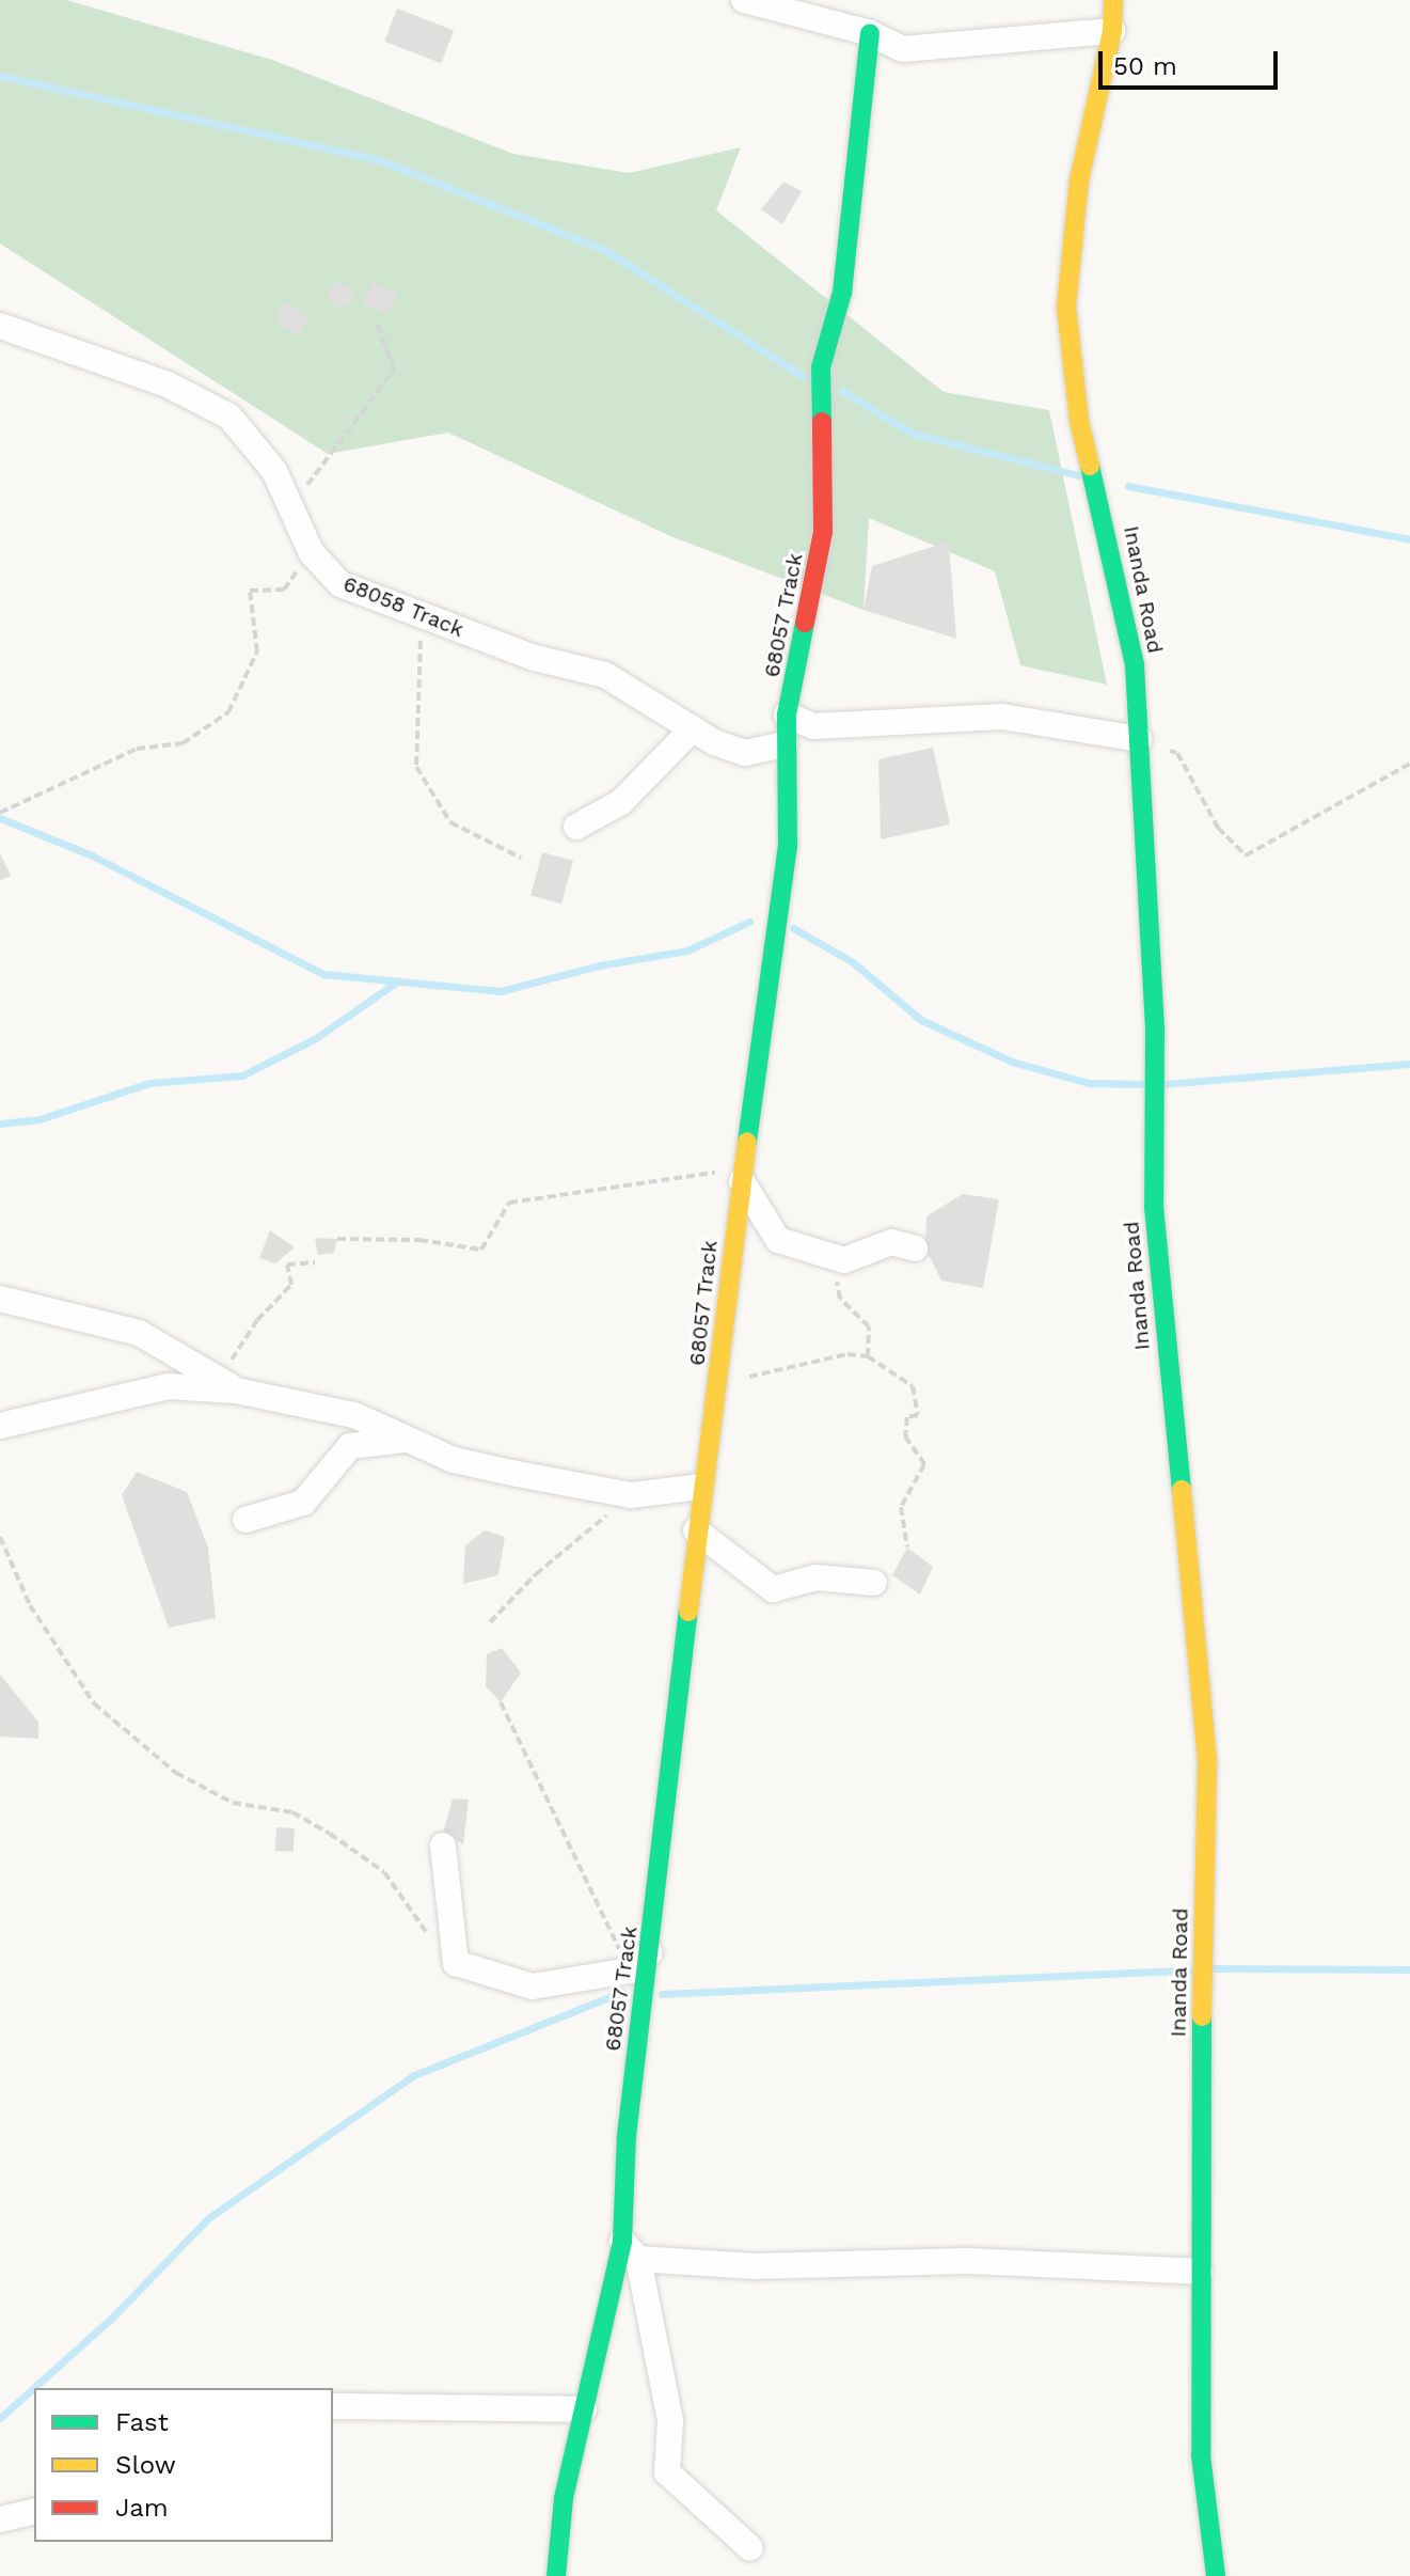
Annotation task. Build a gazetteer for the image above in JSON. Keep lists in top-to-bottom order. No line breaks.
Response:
{"streets":{"street":["Inanda Road","68058 Track","68057 Track"]},"crossings":[["68058 Track","68057 Track"]],"legend":["Fast","Slow","Jam"],"scale_bar":"50 m"}
